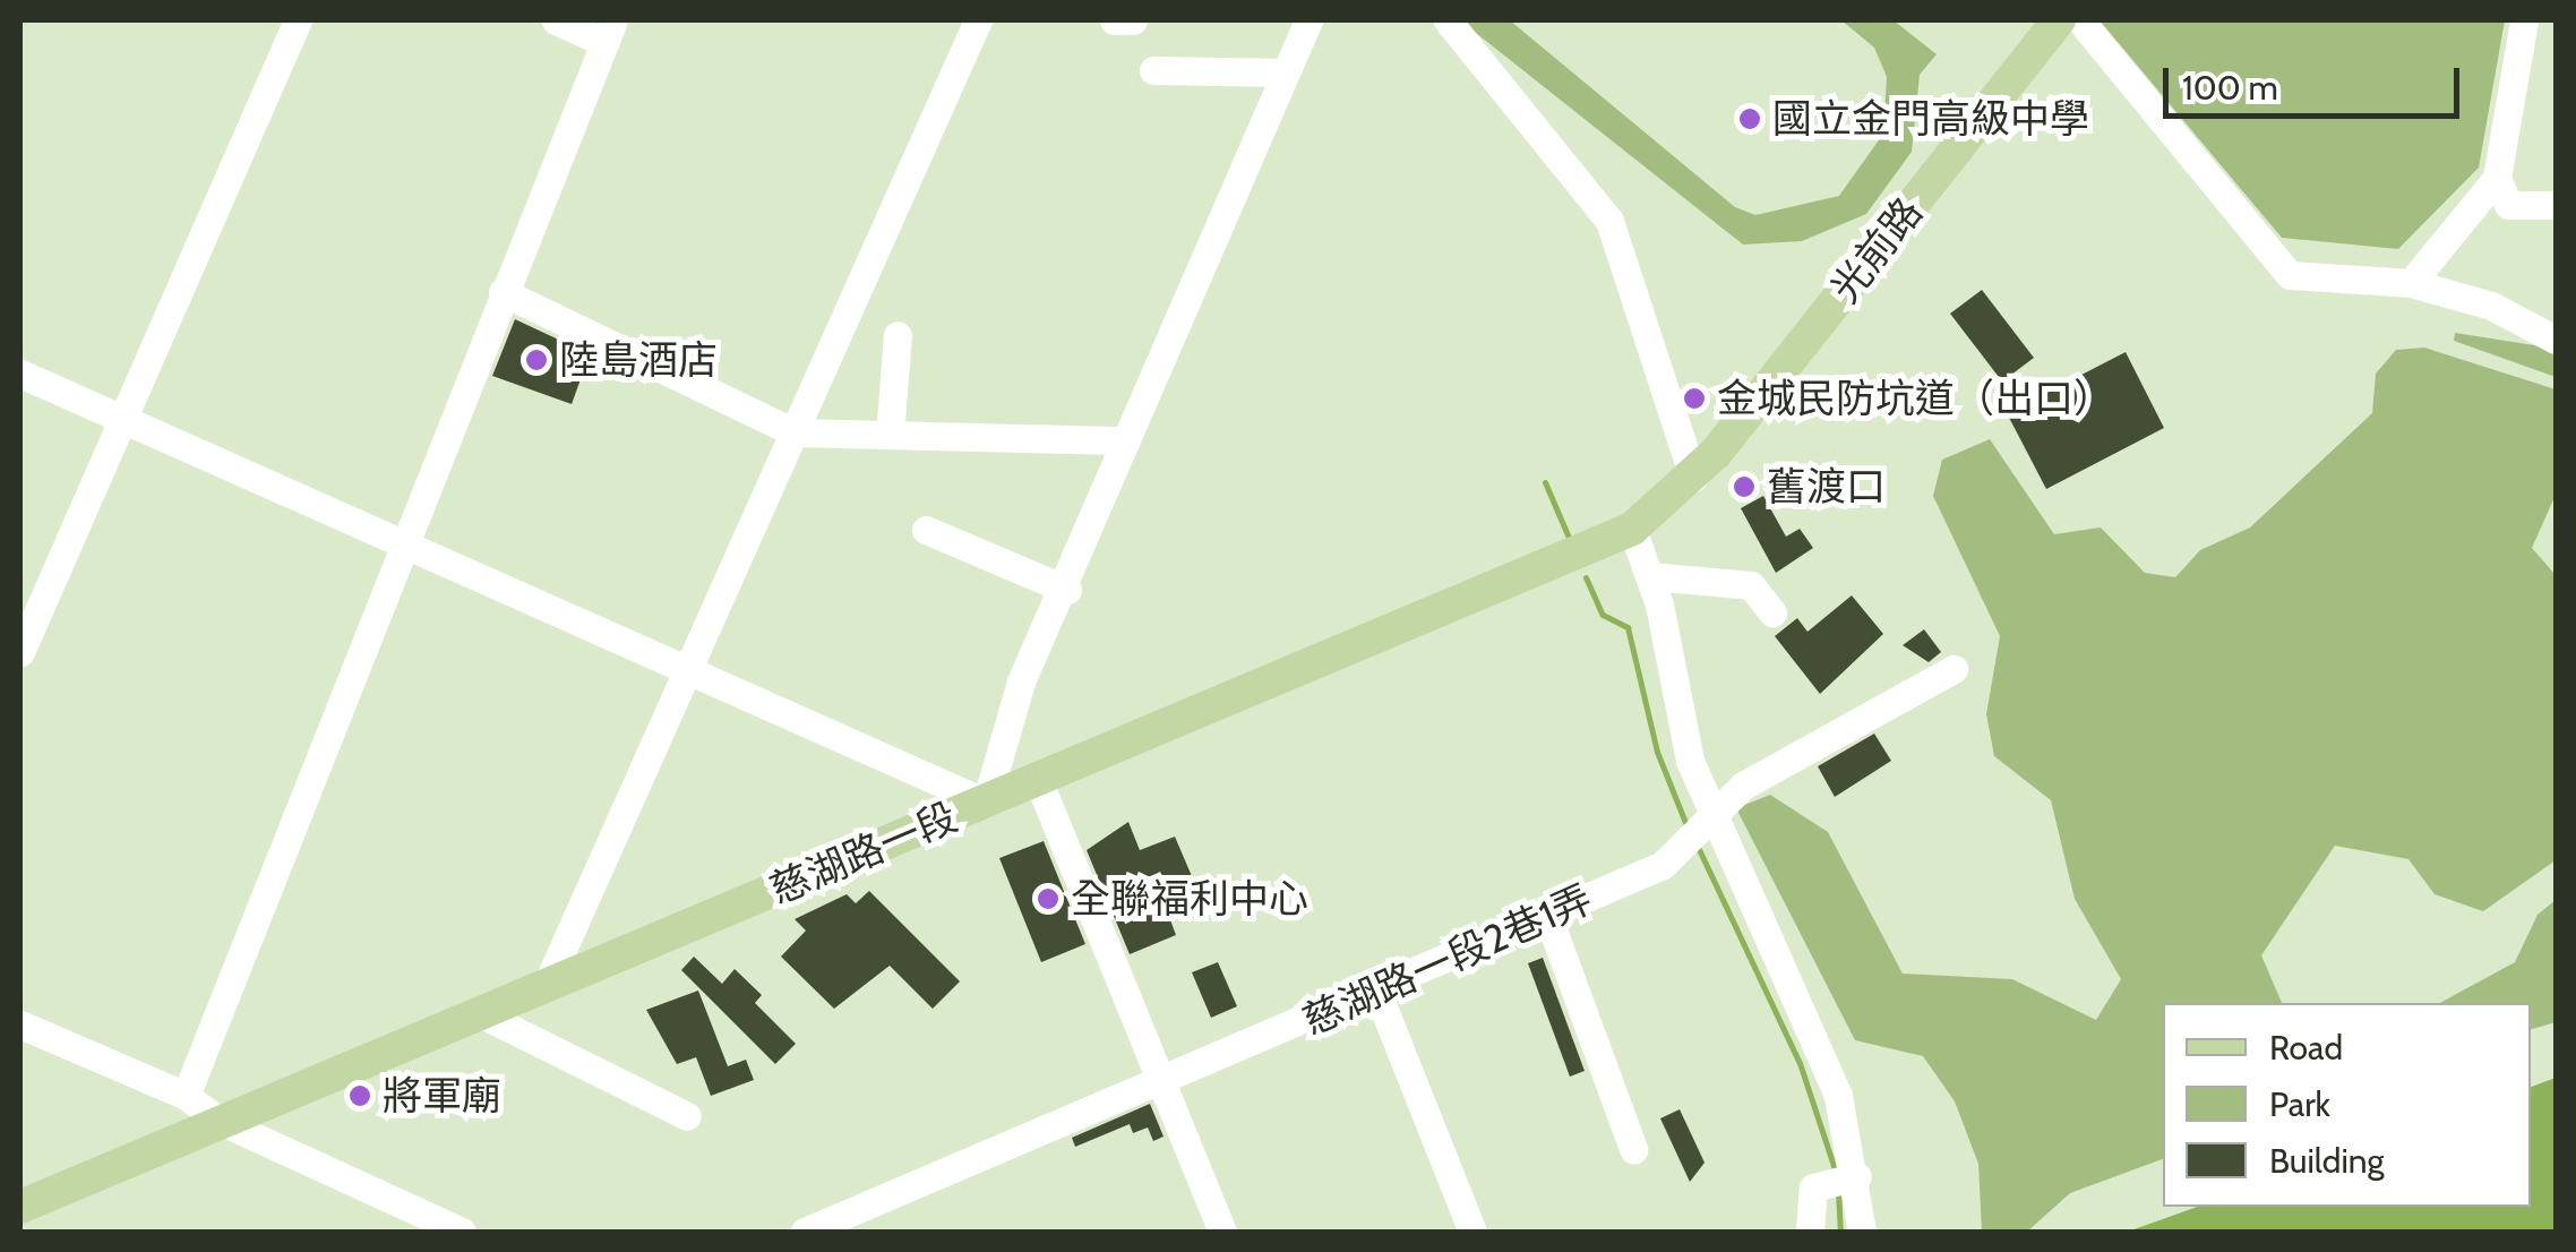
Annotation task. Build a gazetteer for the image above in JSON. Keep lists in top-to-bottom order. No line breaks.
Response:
{"streets":{"main road":["光前路","慈湖路一段"],"street":["慈湖路一段2巷1弄"]},"crossings":[["光前路","慈湖路一段"]],"places":["國立金門高級中學","陸島酒店","金城民防坑道（出口）","舊渡口","全聯福利中心","將軍廟"],"legend":["Road","Park","Building"],"scale_bar":"100 m"}
